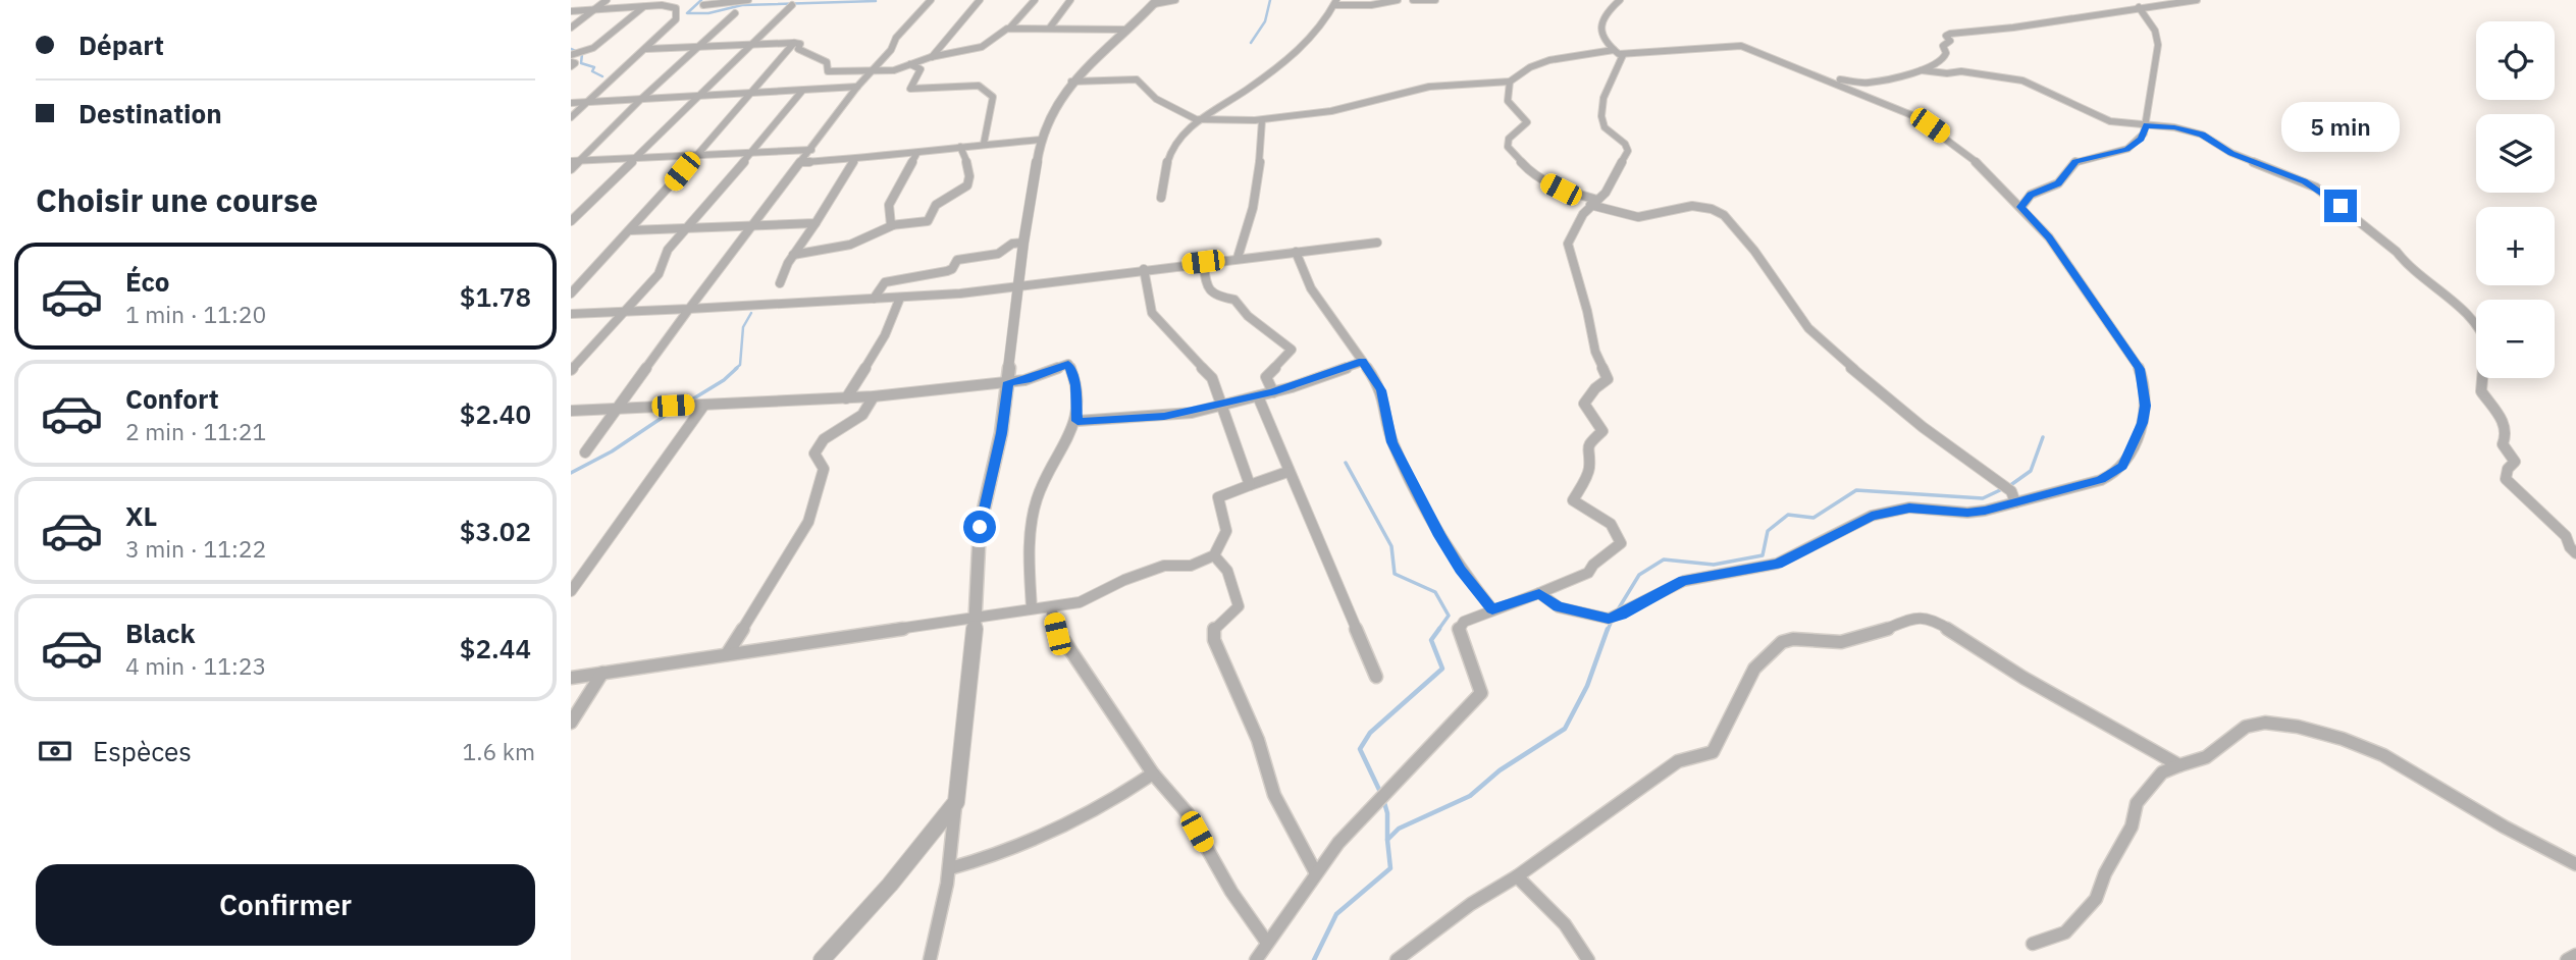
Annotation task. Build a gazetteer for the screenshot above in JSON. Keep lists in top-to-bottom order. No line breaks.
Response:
{"page":{"banner":["Départ","Destination"],"map_buttons":["+","−"],"bubble":"5 min","heading":"Choisir une course","list":[{"name":"Éco","note":"1 min · 11:20","value":"$1.78"},{"name":"Confort","note":"2 min · 11:21","value":"$2.40"},{"name":"XL","note":"3 min · 11:22","value":"$3.02"},{"name":"Black","note":"4 min · 11:23","value":"$2.44"}],"pay":["Espèces","1.6 km"],"buttons":"Confirmer"}}
